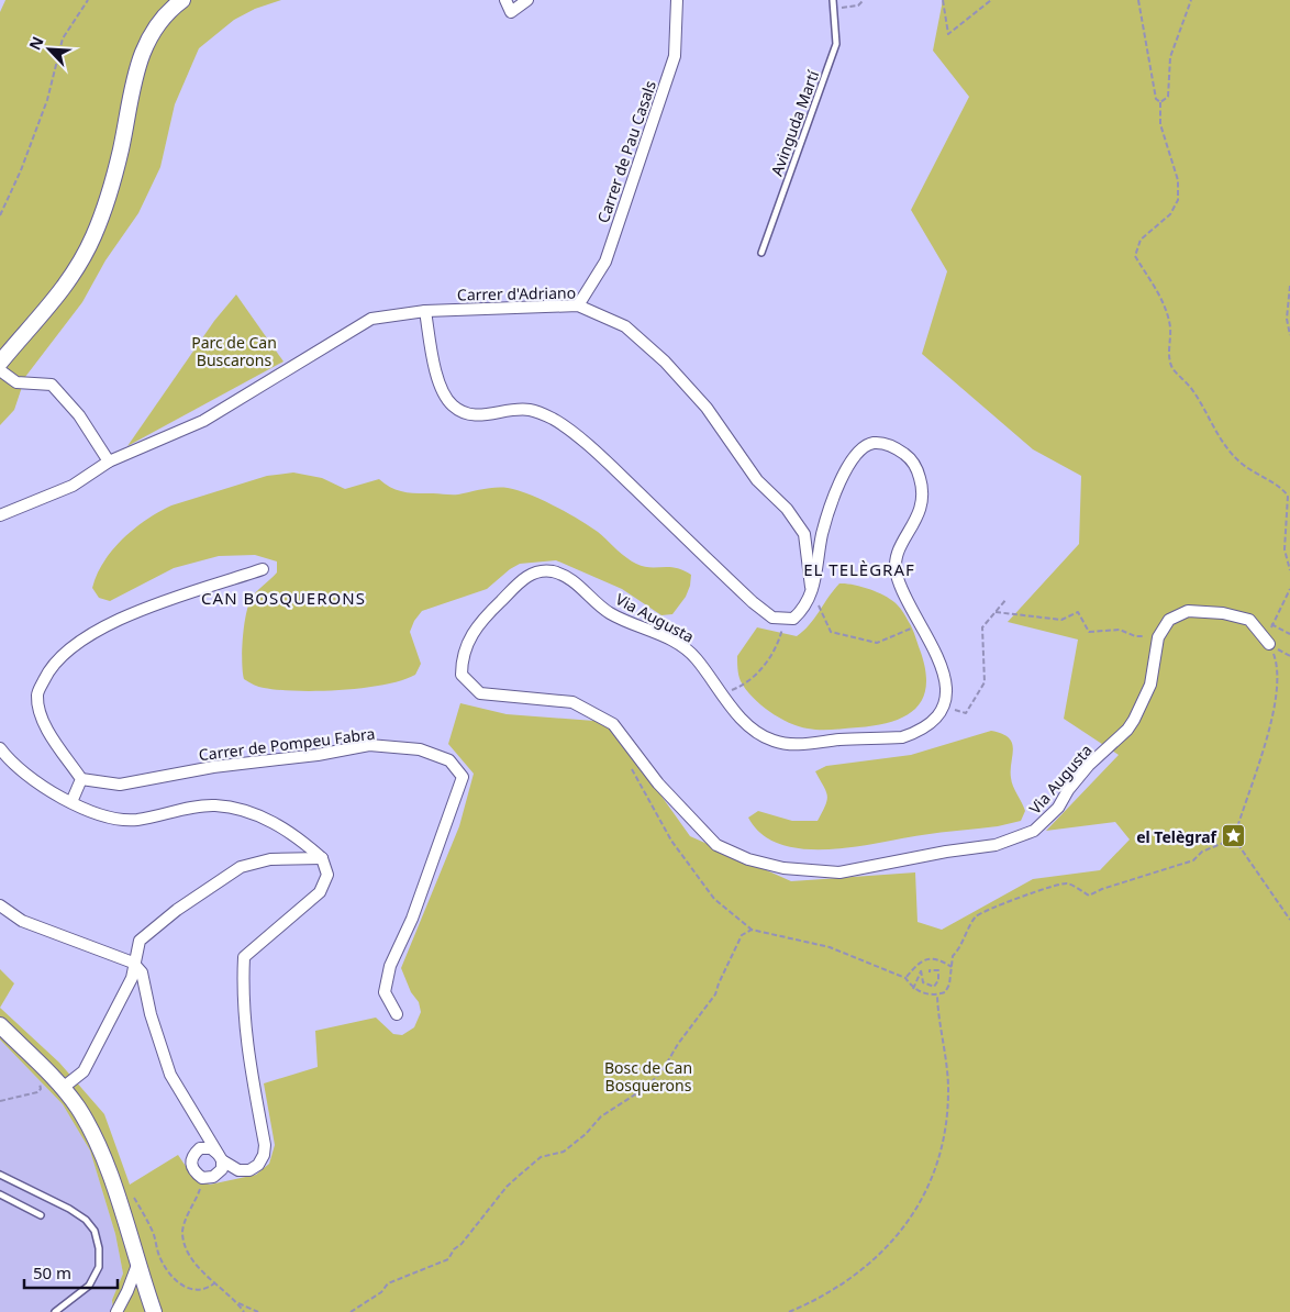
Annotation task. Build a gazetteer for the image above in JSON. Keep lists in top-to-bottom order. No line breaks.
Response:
{"streets":{"street":["Carrer de Pau Casals","Carrer d'Adriano","Via Augusta","Carrer de Pompeu Fabra"],"lane":["Avinguda Martí"]},"crossings":[["Carrer de Pau Casals","Carrer d'Adriano"]],"districts":["EL TELÈGRAF","CAN BOSQUERONS"],"parks":["Parc de Can Buscarons","Bosc de Can Bosquerons"],"places":{"place":["el Telègraf"]},"scale_bar":"50 m","north":"top left"}
